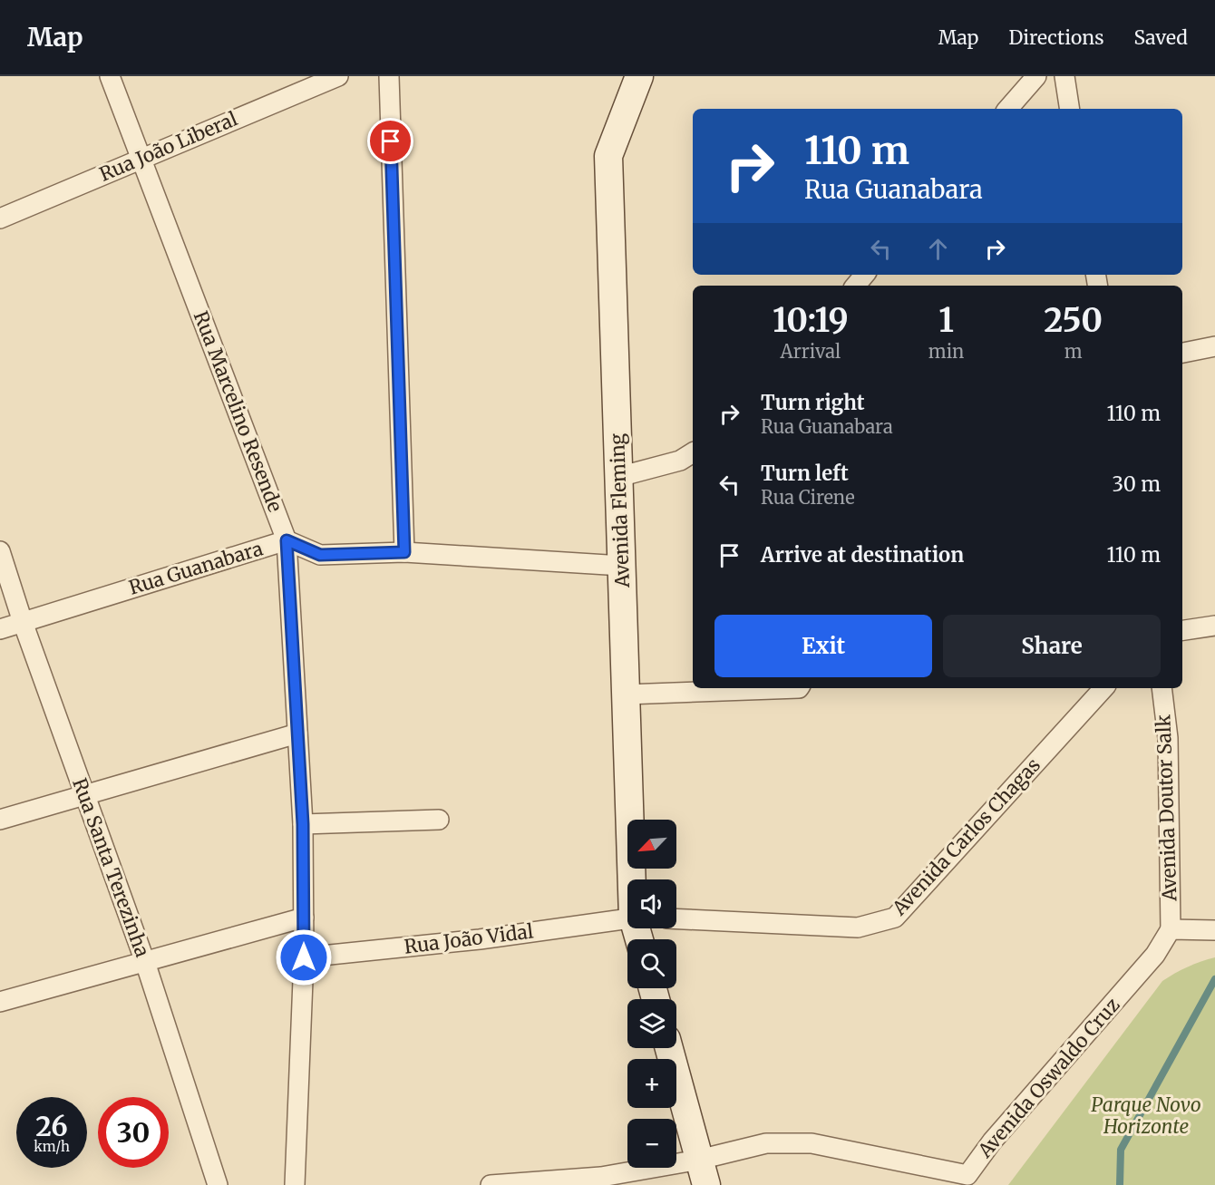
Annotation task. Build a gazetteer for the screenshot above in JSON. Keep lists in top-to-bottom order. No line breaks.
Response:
{"streets":{"street":["Rua João Liberal","Rua Marcelino Resende","Avenida Fleming","Rua Guanabara","Avenida Doutor Salk","Avenida Carlos Chagas","Rua Santa Terezinha","Rua João Vidal","Avenida Oswaldo Cruz"]},"crossings":[["Rua João Liberal","Rua Marcelino Resende"],["Rua Marcelino Resende","Rua Guanabara"],["Rua Marcelino Resende","Rua João Vidal"],["Avenida Fleming","Rua Guanabara"],["Rua Guanabara","Rua Santa Terezinha"],["Avenida Doutor Salk","Avenida Oswaldo Cruz"]],"parks":["Parque Novo Horizonte"],"north":"bottom left","page":{"header":"Map","nav":["Map","Directions","Saved"],"turn":["110 m","Rua Guanabara"],"eta":["10:19","Arrival","1","min","250","m"],"list":[{"name":"Turn right","note":"Rua Guanabara","value":"110 m"},{"name":"Turn left","note":"Rua Cirene","value":"30 m"},{"name":"Arrive at destination","value":"110 m"}],"buttons":["Exit","Share"],"map_buttons":["+","−"],"speed":"26 km/h","limit":"30"}}
